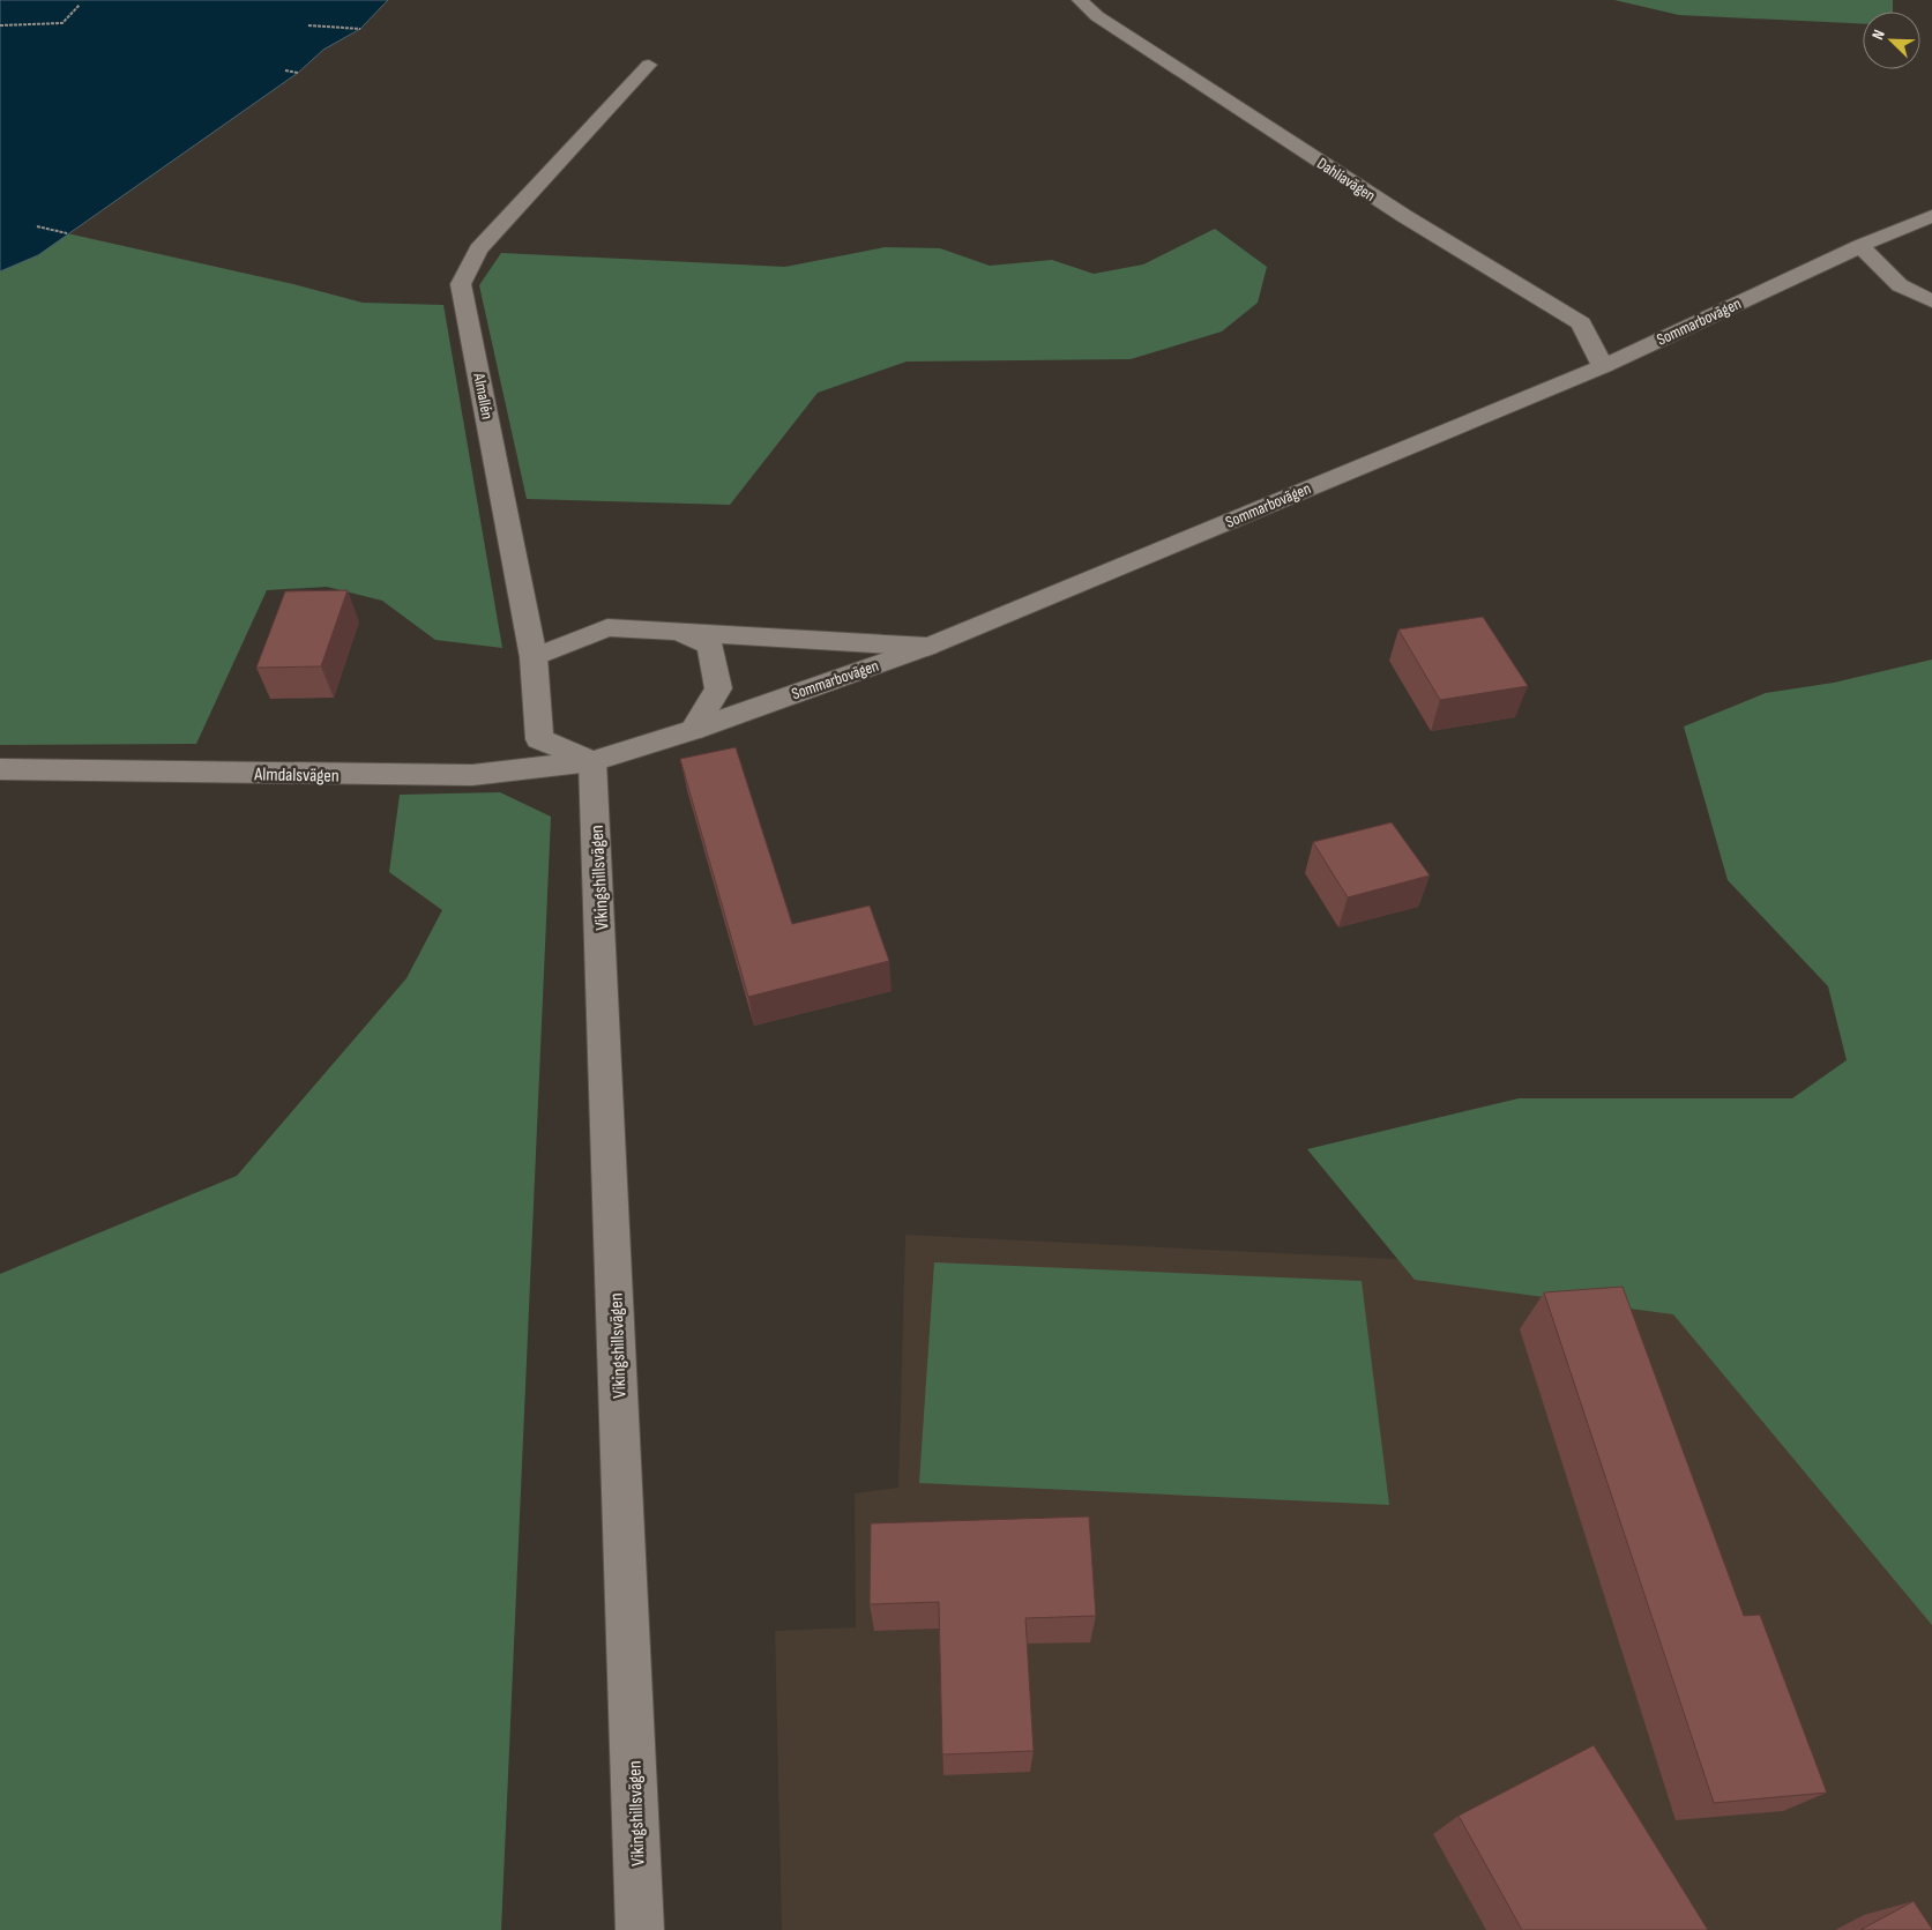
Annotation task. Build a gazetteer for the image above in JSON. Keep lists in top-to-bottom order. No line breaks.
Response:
{"streets":{"street":["Dahliavägen","Sommarbovägen","Almallén","Almdalsvägen","Vikingshillsvägen"]},"crossings":[["Dahliavägen","Sommarbovägen"],["Sommarbovägen","Almallén"],["Sommarbovägen","Almdalsvägen"],["Sommarbovägen","Vikingshillsvägen"],["Almallén","Almdalsvägen"],["Almallén","Vikingshillsvägen"],["Almdalsvägen","Vikingshillsvägen"]],"north":"top left"}
